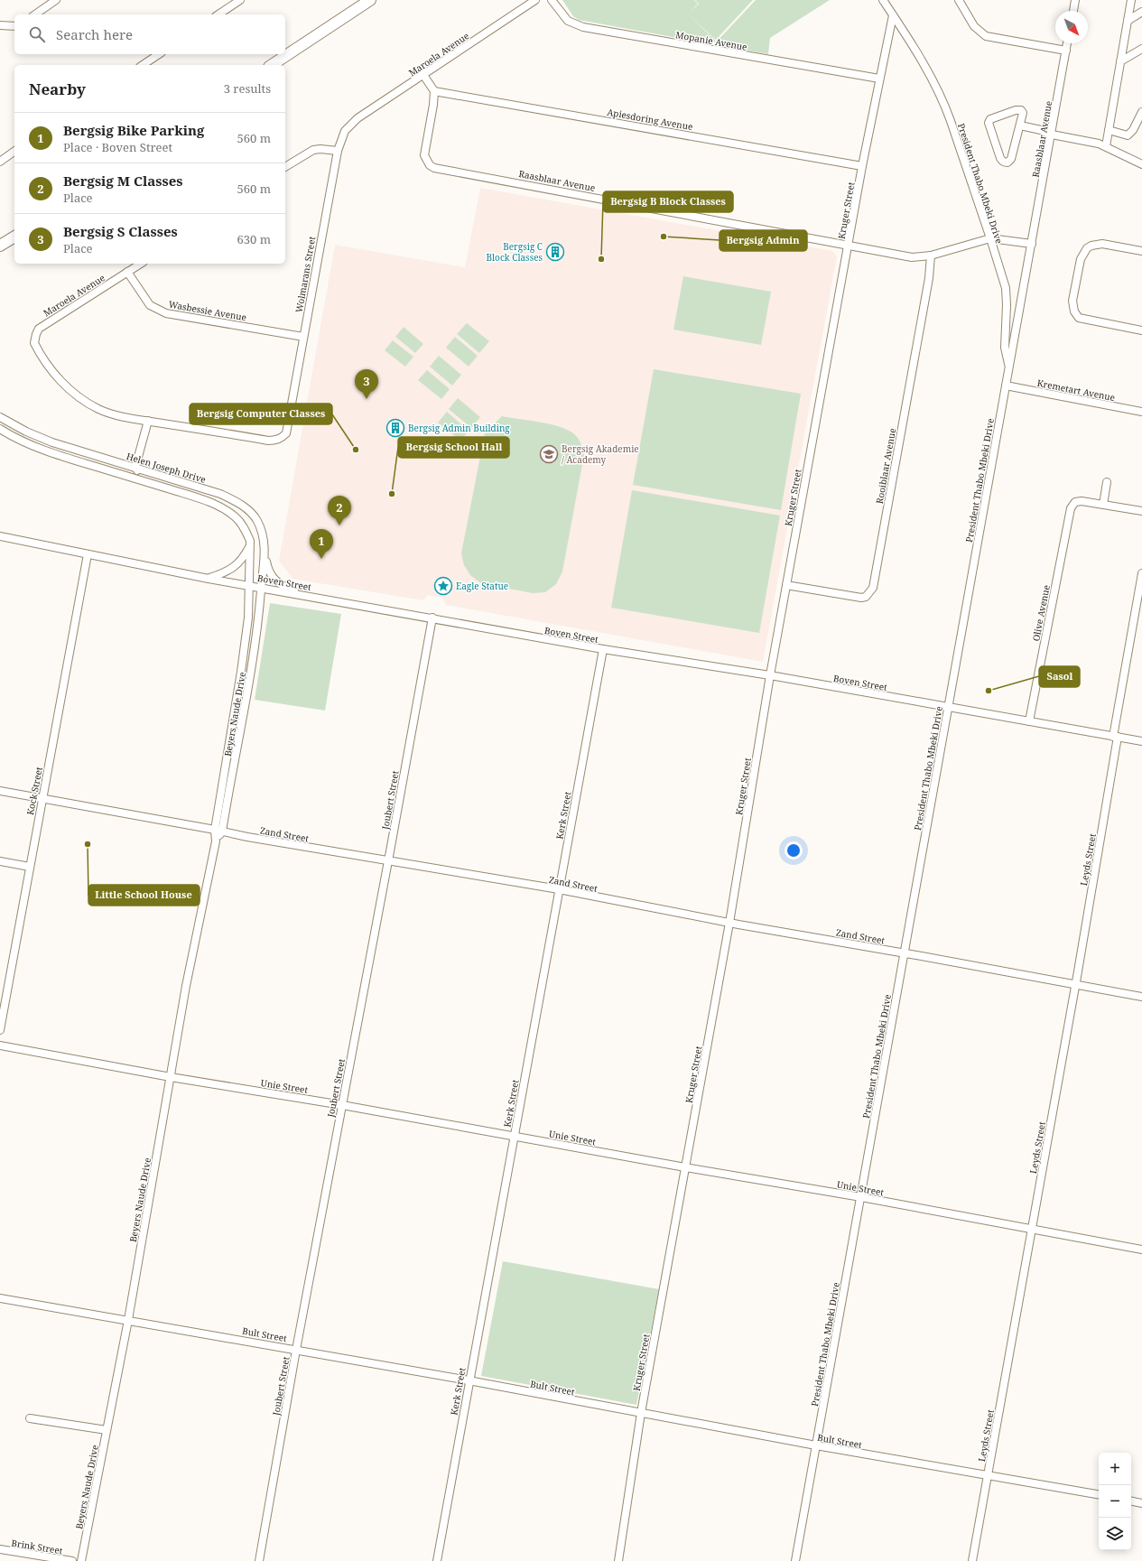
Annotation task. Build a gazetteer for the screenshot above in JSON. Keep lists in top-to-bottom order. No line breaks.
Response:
{"streets":{"street":["Mopanie Avenue","Maroela Avenue","Apiesdoring Avenue","Raasblaar Avenue","President Thabo Mbeki Drive","Kruger Street","Wolmarans Street","Wasbessie Avenue","Kremetart Avenue","Rooiblaar Avenue","Helen Joseph Drive","Boven Street","Olive Avenue","Beyers Naude Drive","Kock Street","Joubert Street","Kerk Street","Zand Street","Leyds Street","Unie Street","Bult Street","Brink Street"]},"crossings":[["Mopanie Avenue","Kruger Street"],["Maroela Avenue","Wolmarans Street"],["Maroela Avenue","Wasbessie Avenue"],["Apiesdoring Avenue","Raasblaar Avenue"],["Apiesdoring Avenue","Kruger Street"],["Raasblaar Avenue","President Thabo Mbeki Drive"],["Raasblaar Avenue","Kruger Street"],["Raasblaar Avenue","Rooiblaar Avenue"],["President Thabo Mbeki Drive","Kruger Street"],["President Thabo Mbeki Drive","Kremetart Avenue"],["President Thabo Mbeki Drive","Boven Street"],["President Thabo Mbeki Drive","Zand Street"],["President Thabo Mbeki Drive","Unie Street"],["President Thabo Mbeki Drive","Bult Street"],["Kruger Street","Rooiblaar Avenue"],["Kruger Street","Boven Street"],["Kruger Street","Zand Street"],["Kruger Street","Unie Street"],["Kruger Street","Bult Street"],["Wolmarans Street","Wasbessie Avenue"],["Helen Joseph Drive","Boven Street"],["Helen Joseph Drive","Beyers Naude Drive"],["Boven Street","Olive Avenue"],["Boven Street","Beyers Naude Drive"],["Boven Street","Kock Street"],["Boven Street","Joubert Street"],["Boven Street","Kerk Street"],["Boven Street","Leyds Street"],["Beyers Naude Drive","Zand Street"],["Beyers Naude Drive","Unie Street"],["Beyers Naude Drive","Bult Street"],["Kock Street","Zand Street"],["Joubert Street","Zand Street"],["Joubert Street","Unie Street"],["Joubert Street","Bult Street"],["Kerk Street","Zand Street"],["Kerk Street","Unie Street"],["Kerk Street","Bult Street"],["Zand Street","Leyds Street"],["Leyds Street","Unie Street"],["Leyds Street","Bult Street"]],"places":{"other":["Bergsig Admin","Bergsig B Block Classes","Bergsig Computer Classes","Bergsig School Hall","Sasol","Little School House"],"building":["Bergsig C Block Classes","Bergsig Admin Building"],"school or university":["Bergsig Akademie / Academy"],"place":["Eagle Statue"]},"north":"bottom right","page":{"search":"Search here","heading":["Nearby","3 results"],"list":[{"mark":"1","name":"Bergsig Bike Parking","note":"Place · Boven Street","value":"560 m"},{"mark":"2","name":"Bergsig M Classes","note":"Place","value":"560 m"},{"mark":"3","name":"Bergsig S Classes","note":"Place","value":"630 m"}],"pins":["3","2","1"],"map_buttons":["+","−"]}}
